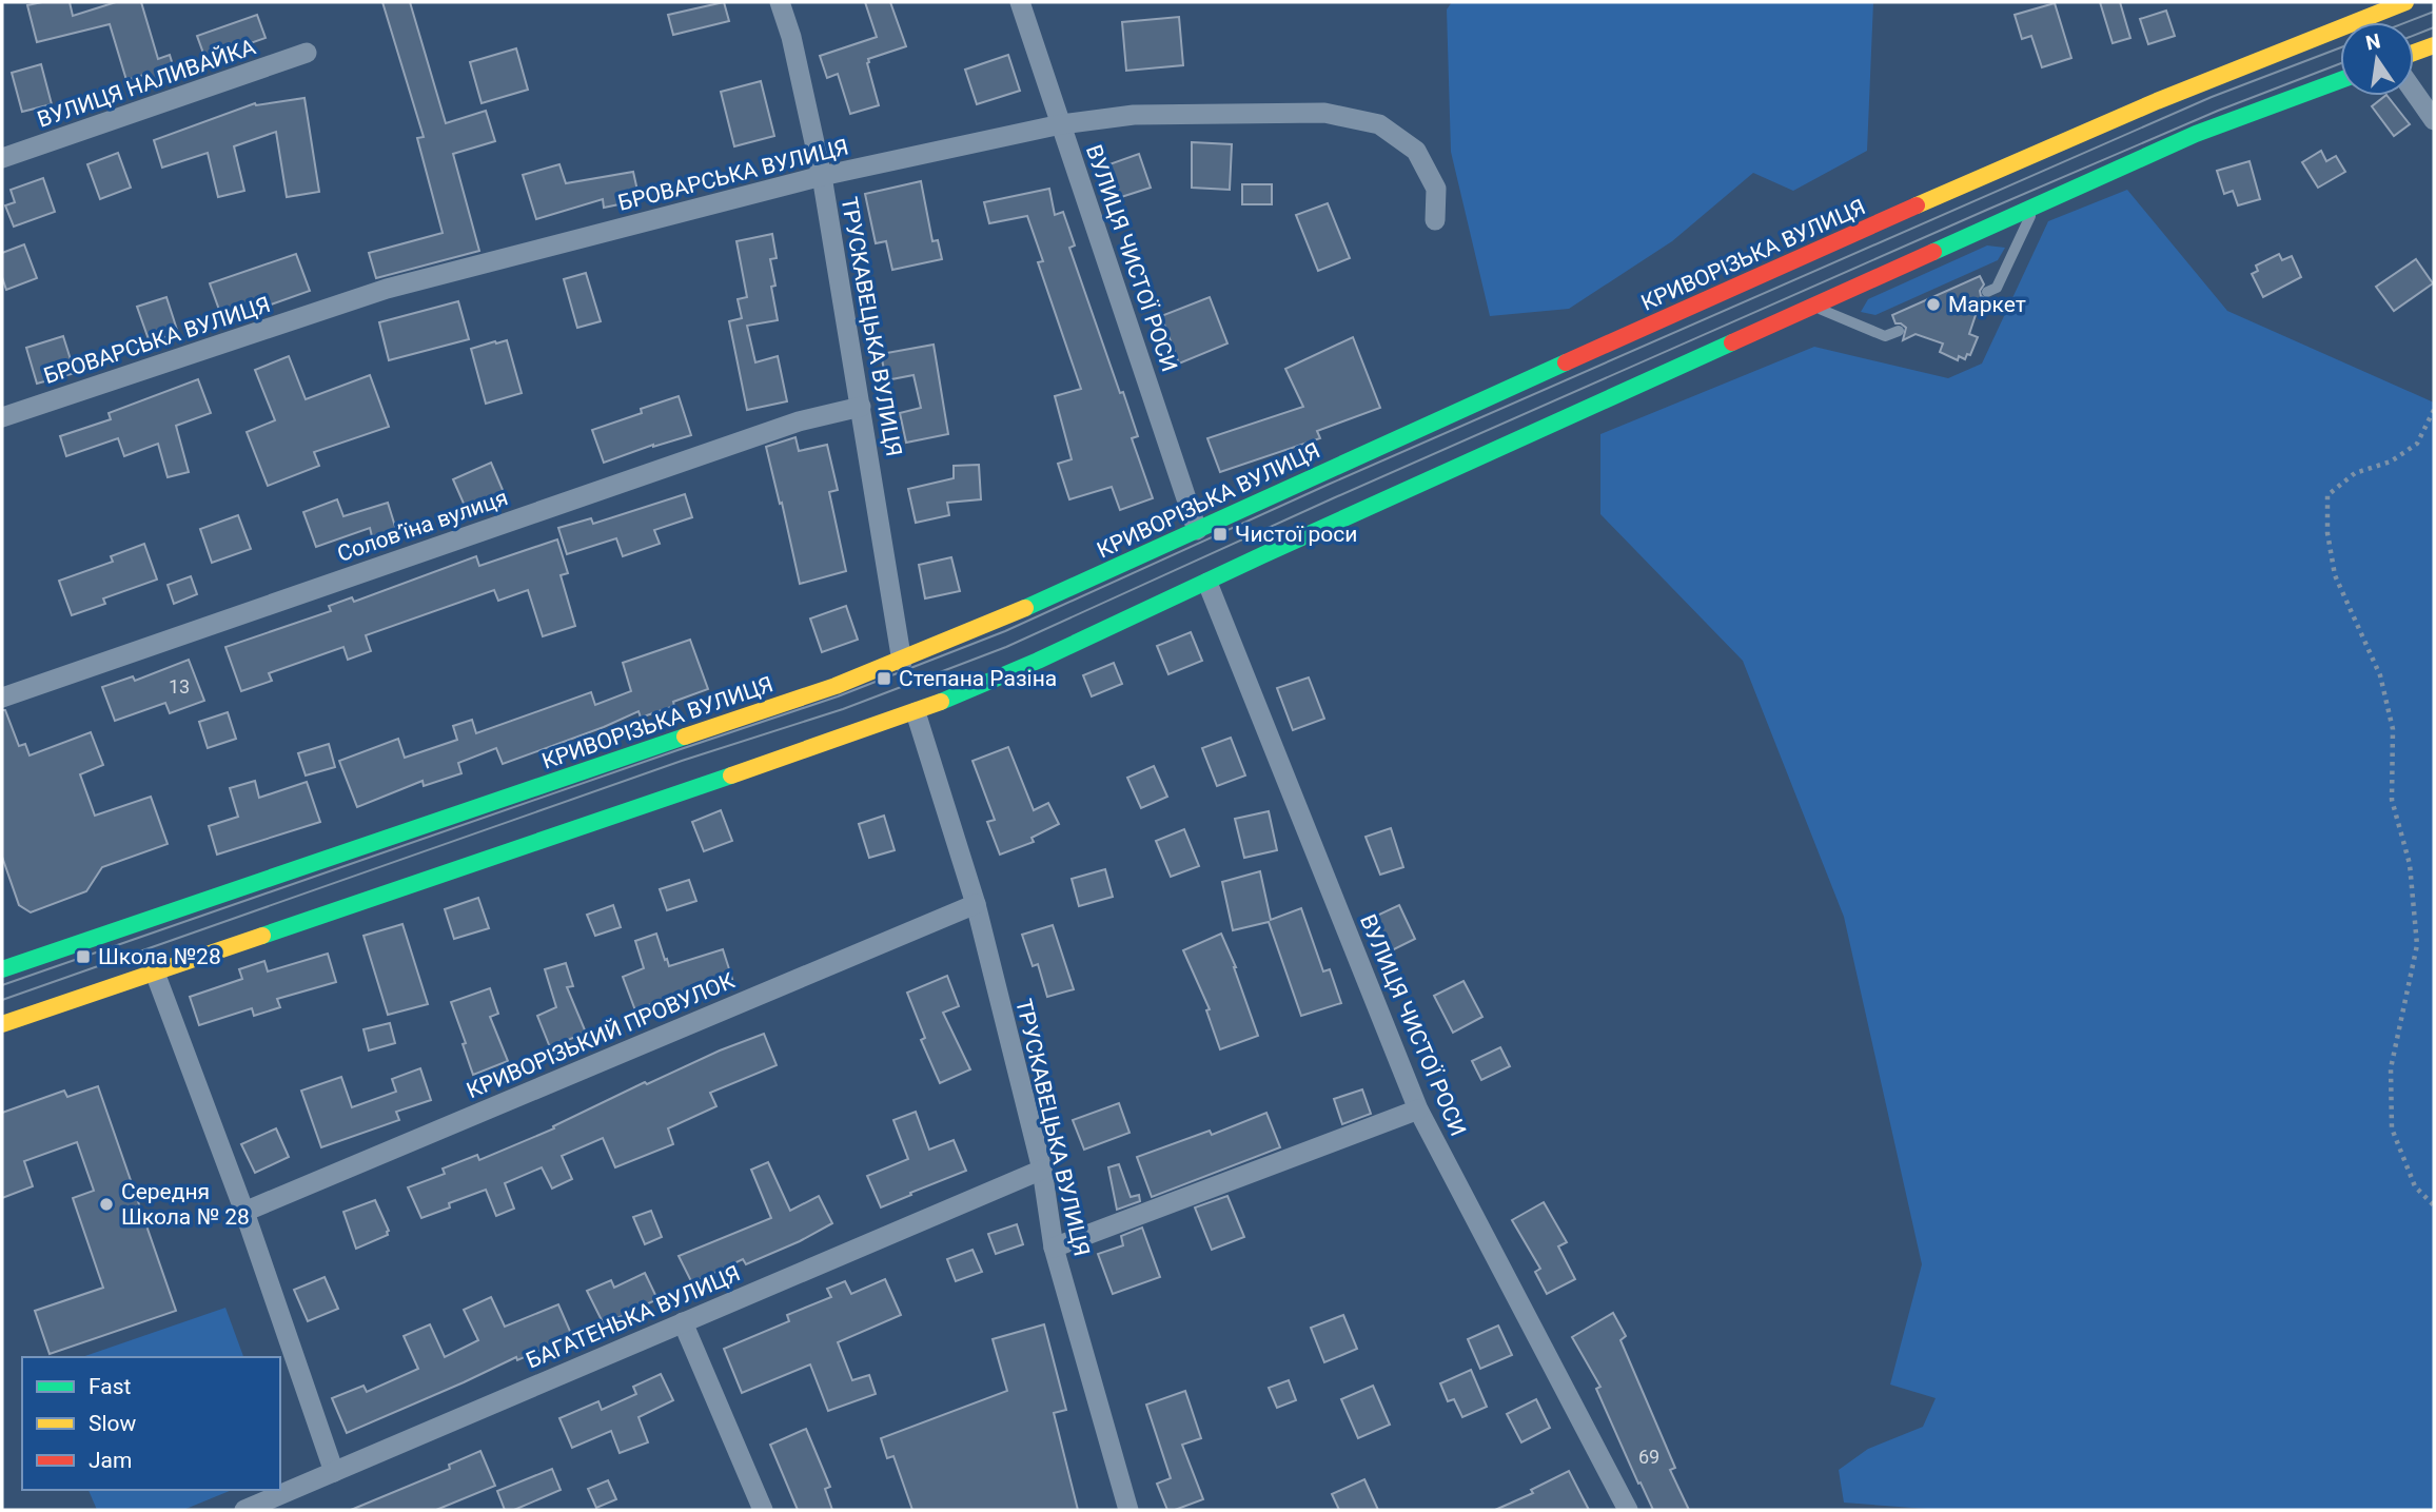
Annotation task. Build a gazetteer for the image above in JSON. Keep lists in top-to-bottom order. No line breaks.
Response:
{"streets":{"main road":["КРИВОРІЗЬКА ВУЛИЦЯ"],"street":["ВУЛИЦЯ НАЛИВАЙКА","БРОВАРСЬКА ВУЛИЦЯ","ВУЛИЦЯ ЧИСТОЇ РОСИ","ТРУСКАВЕЦЬКА ВУЛИЦЯ","Соловʼїна вулиця","КРИВОРІЗЬКИЙ ПРОВУЛОК","БАГАТЕНЬКА ВУЛИЦЯ"]},"crossings":[["БРОВАРСЬКА ВУЛИЦЯ","ВУЛИЦЯ ЧИСТОЇ РОСИ"],["БРОВАРСЬКА ВУЛИЦЯ","ТРУСКАВЕЦЬКА ВУЛИЦЯ"],["КРИВОРІЗЬКА ВУЛИЦЯ","ВУЛИЦЯ ЧИСТОЇ РОСИ"],["КРИВОРІЗЬКА ВУЛИЦЯ","ТРУСКАВЕЦЬКА ВУЛИЦЯ"],["ТРУСКАВЕЦЬКА ВУЛИЦЯ","Соловʼїна вулиця"],["ТРУСКАВЕЦЬКА ВУЛИЦЯ","КРИВОРІЗЬКИЙ ПРОВУЛОК"],["ТРУСКАВЕЦЬКА ВУЛИЦЯ","БАГАТЕНЬКА ВУЛИЦЯ"]],"places":{"other":["Маркет","Середня Школа № 28"],"transit":["Чистої роси","Степана Разіна","Школа №28"]},"house_numbers":["13","69"],"legend":["Fast","Slow","Jam"],"north":"top"}
